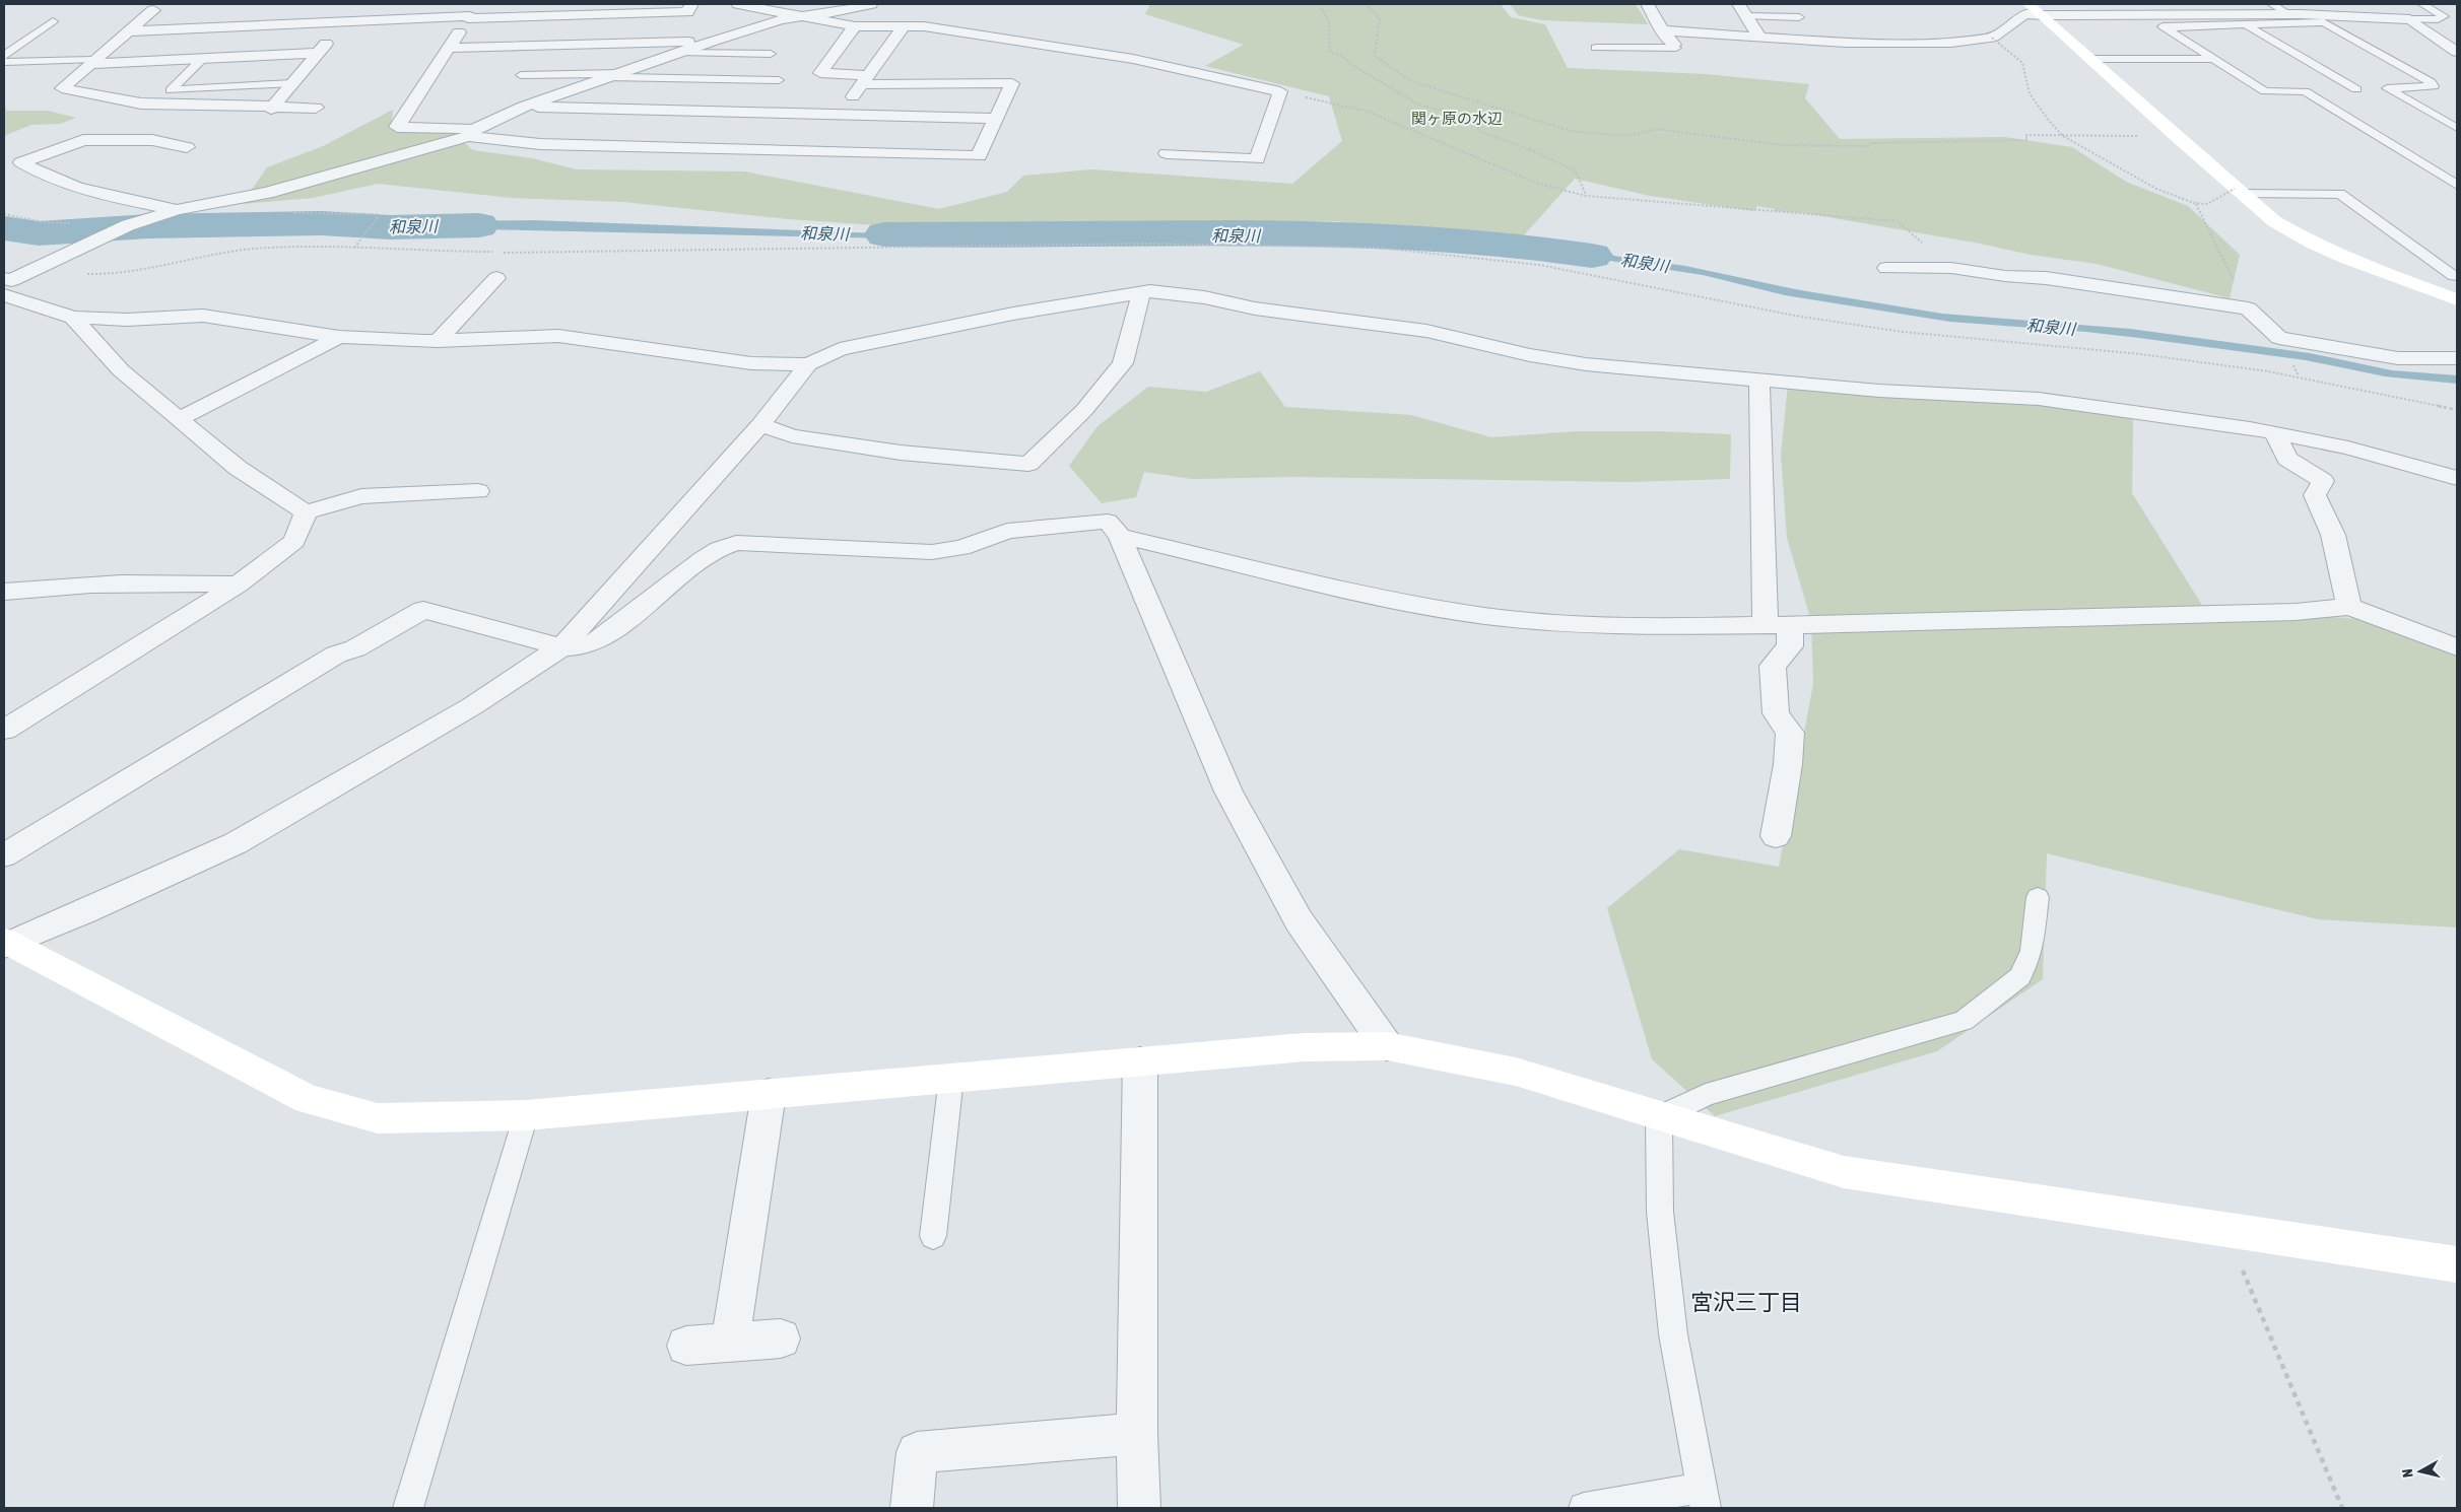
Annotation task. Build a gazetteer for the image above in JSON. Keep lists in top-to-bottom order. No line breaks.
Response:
{"districts":["宮沢三丁目"],"water":["和泉川"],"parks":["関ヶ原の水辺"],"north":"left"}
